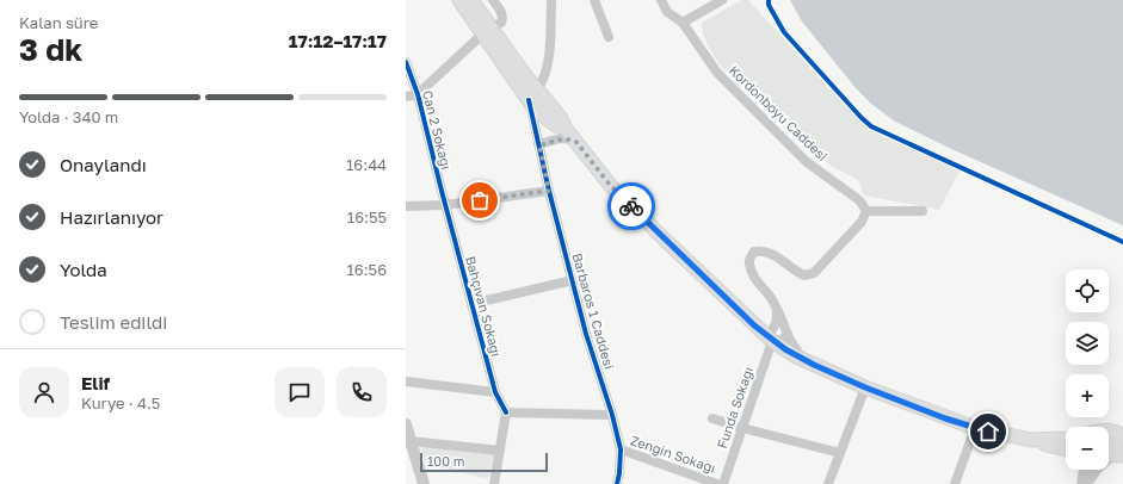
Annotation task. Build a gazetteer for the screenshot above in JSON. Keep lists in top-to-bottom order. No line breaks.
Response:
{"streets":{"street":["Kordonboyu Caddesi","Can 2 Sokağı","Bahçıvan Sokağı","Barbaros 1 Caddesi","Funda Sokağı","Zengin Sokağı"]},"crossings":[["Can 2 Sokağı","Bahçıvan Sokağı"],["Barbaros 1 Caddesi","Zengin Sokağı"]],"scale_bar":"100 m","page":{"heading":["3 dk","Kalan süre","17:12–17:17"],"panel":["Elif","Kurye · 4.5"],"bar":"Yolda · 340 m","list":[["Onaylandı","16:44"],["Hazırlanıyor","16:55"],["Yolda","16:56"],"Teslim edildi"],"map_buttons":["+","−"],"scale":"100 m"}}
